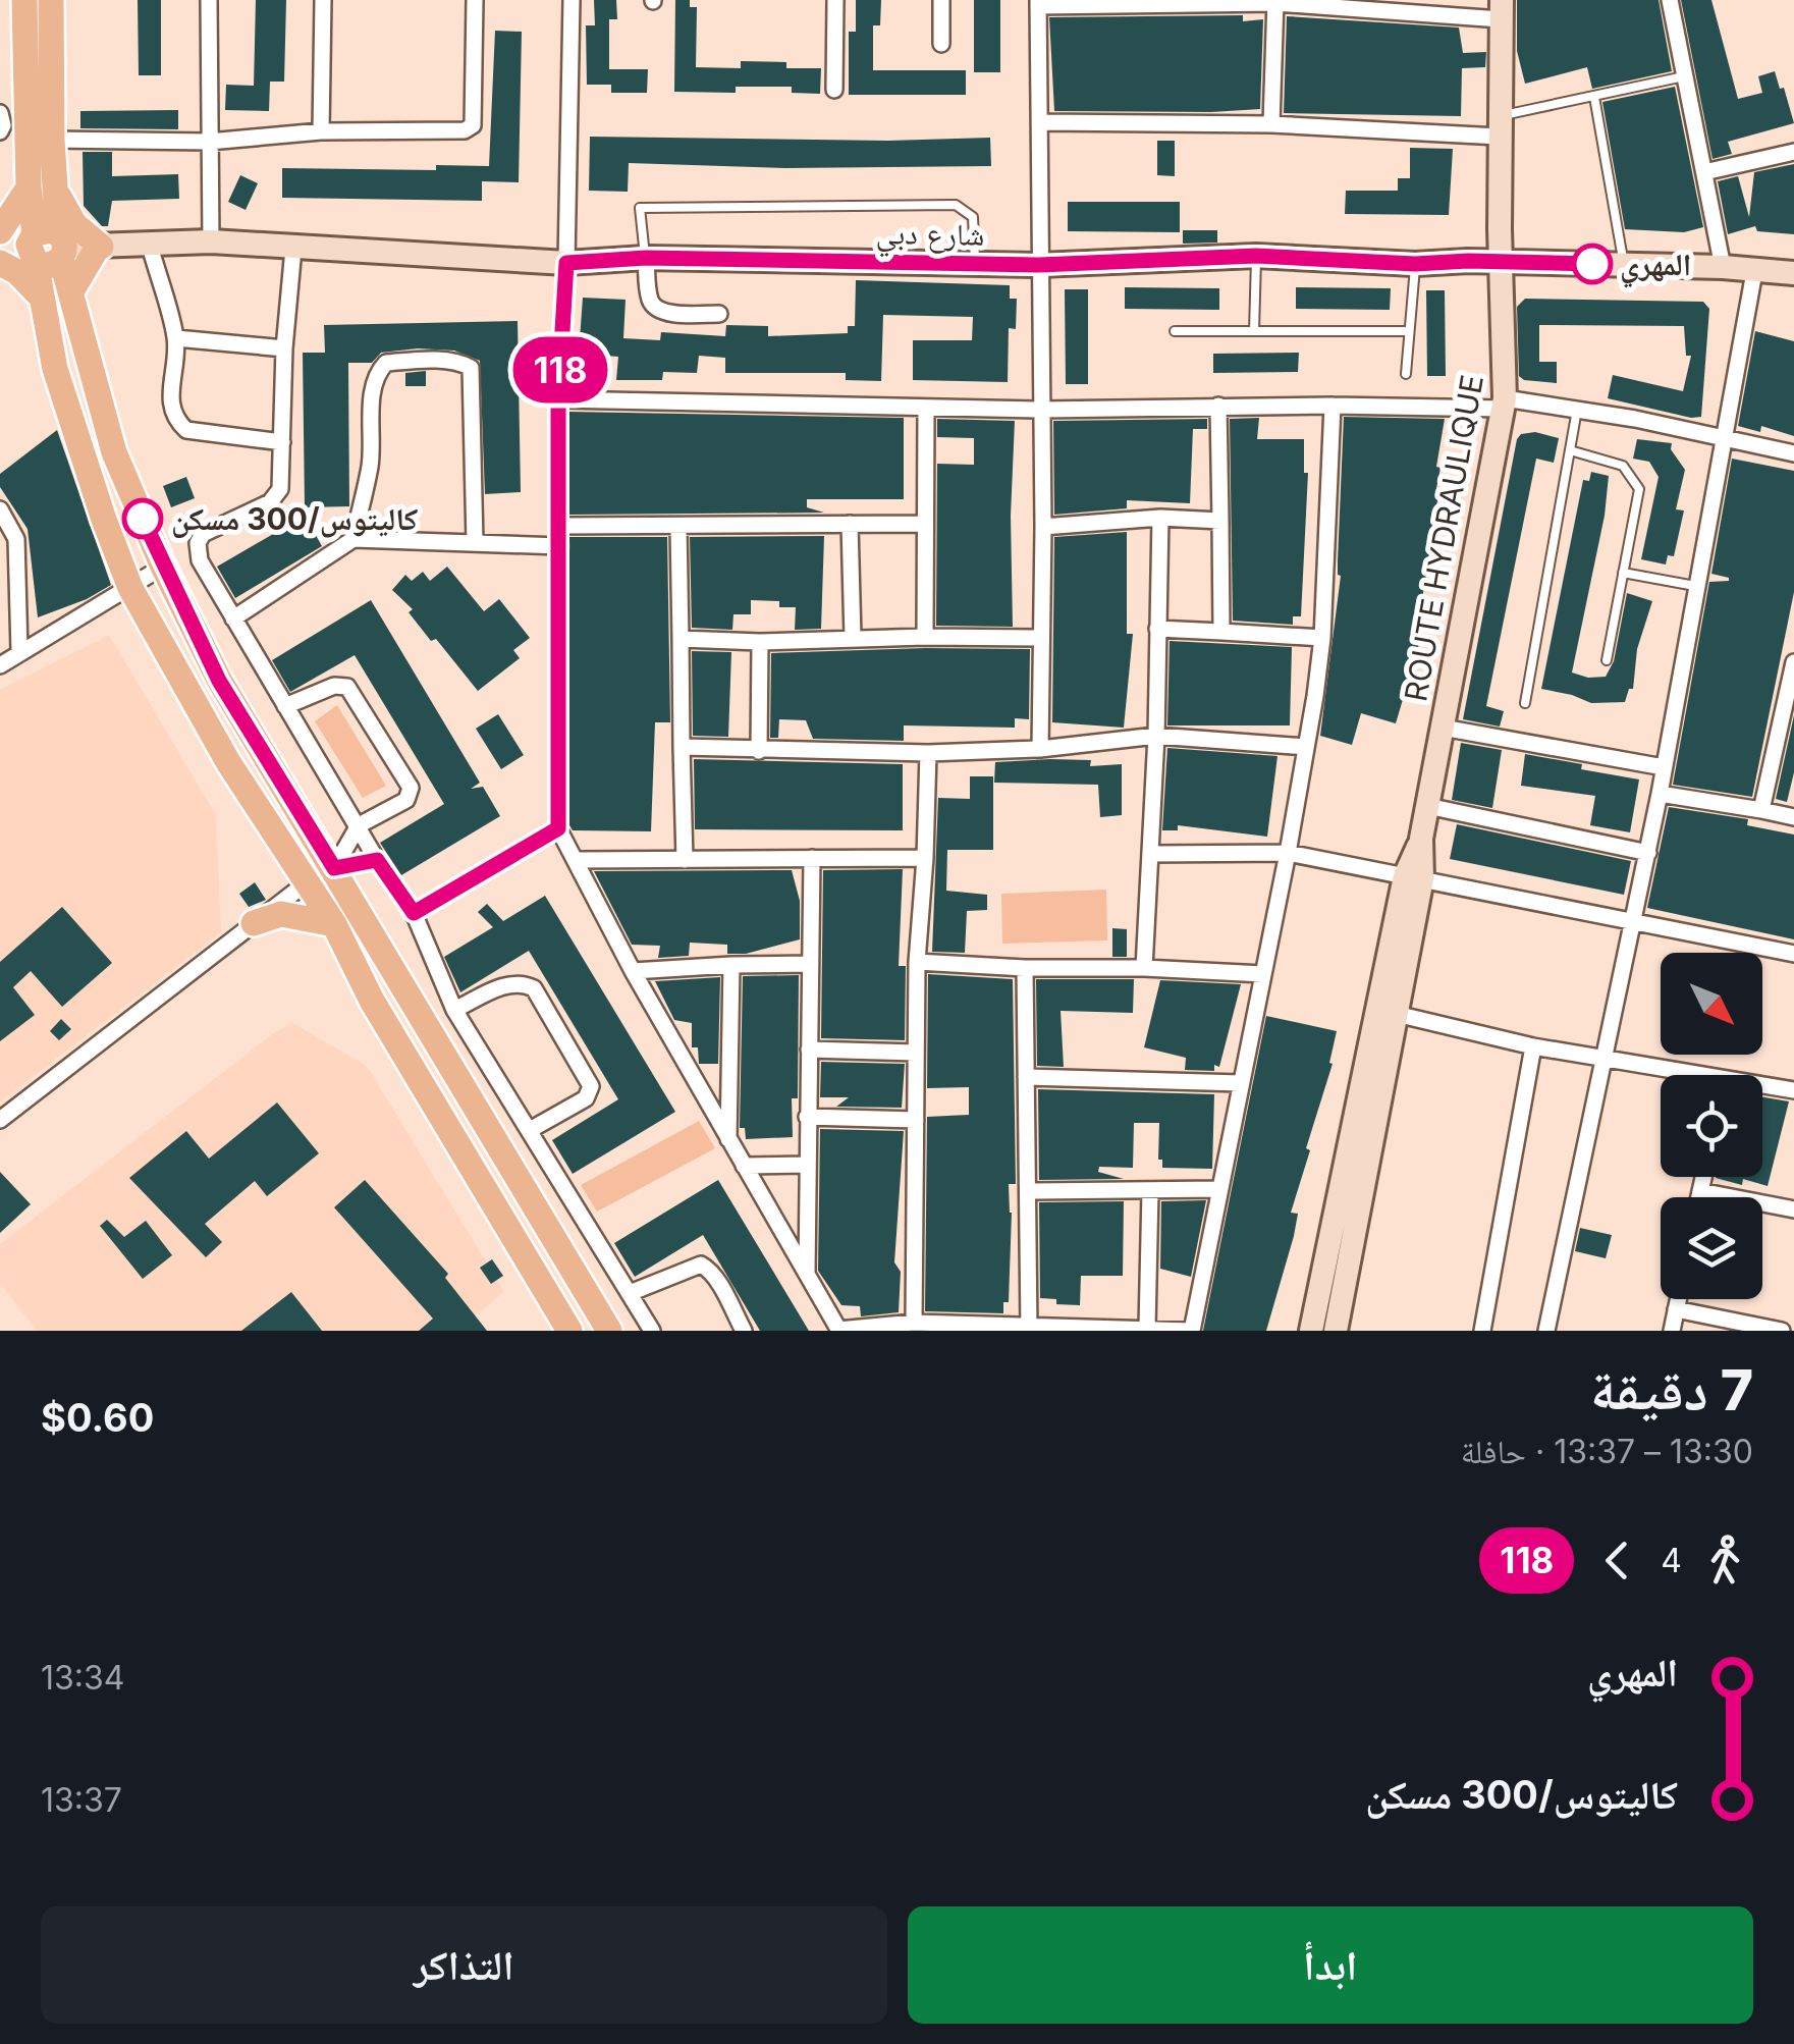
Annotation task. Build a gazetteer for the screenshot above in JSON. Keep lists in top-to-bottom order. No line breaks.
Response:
{"streets":{"main road":["شارع دبي","ROUTE HYDRAULIQUE"]},"crossings":[["شارع دبي","ROUTE HYDRAULIQUE"]],"places":["المهري","كاليتوس/300 مسكن"],"lines":["bus line 118"],"north":"bottom right","page":{"on_map":"118","heading":["7 دقيقة","13:30 – 13:37 · حافلة","$0.60"],"legs":["4","118"],"list":[{"name":"المهري","value":"13:34"},{"name":"كاليتوس/300 مسكن","value":"13:37"}],"buttons":["ابدأ","التذاكر"]}}
